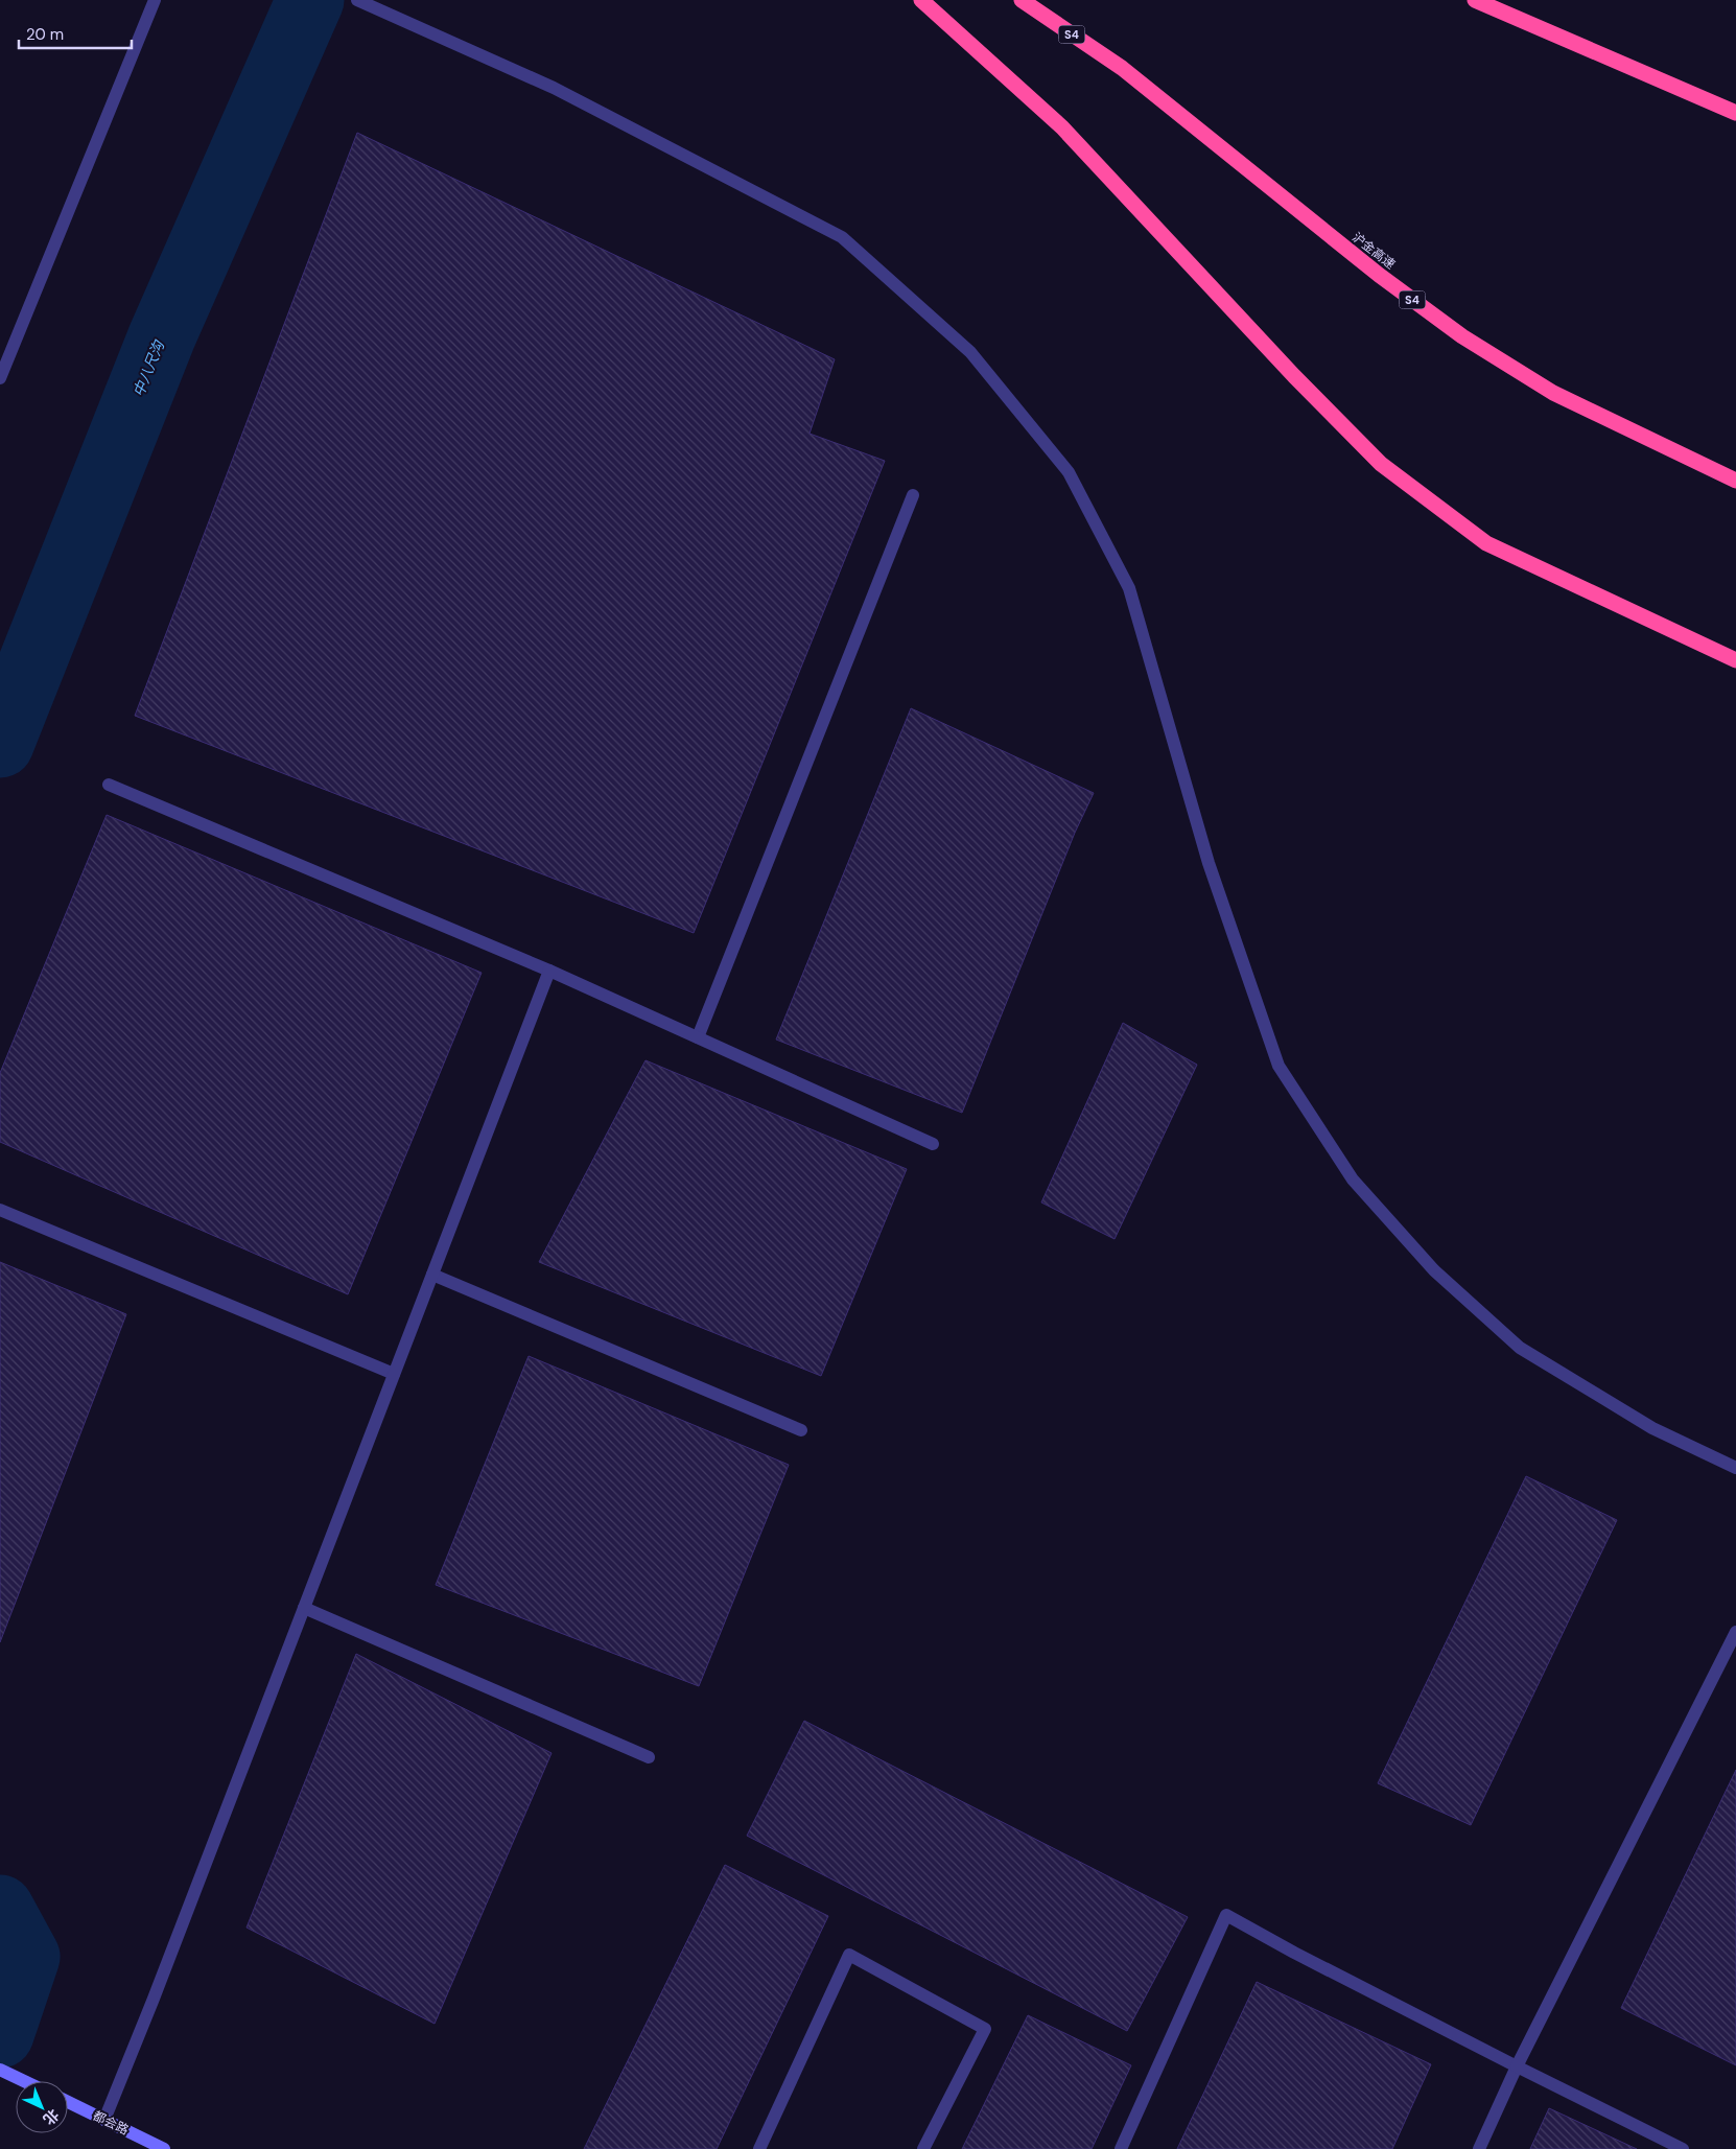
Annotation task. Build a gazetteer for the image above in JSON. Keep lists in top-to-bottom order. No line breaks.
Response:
{"streets":{"highway":["S4","沪金高速"],"street":["都会路"]},"water":["中八尺沟"],"scale_bar":"20 m","north":"bottom right"}
